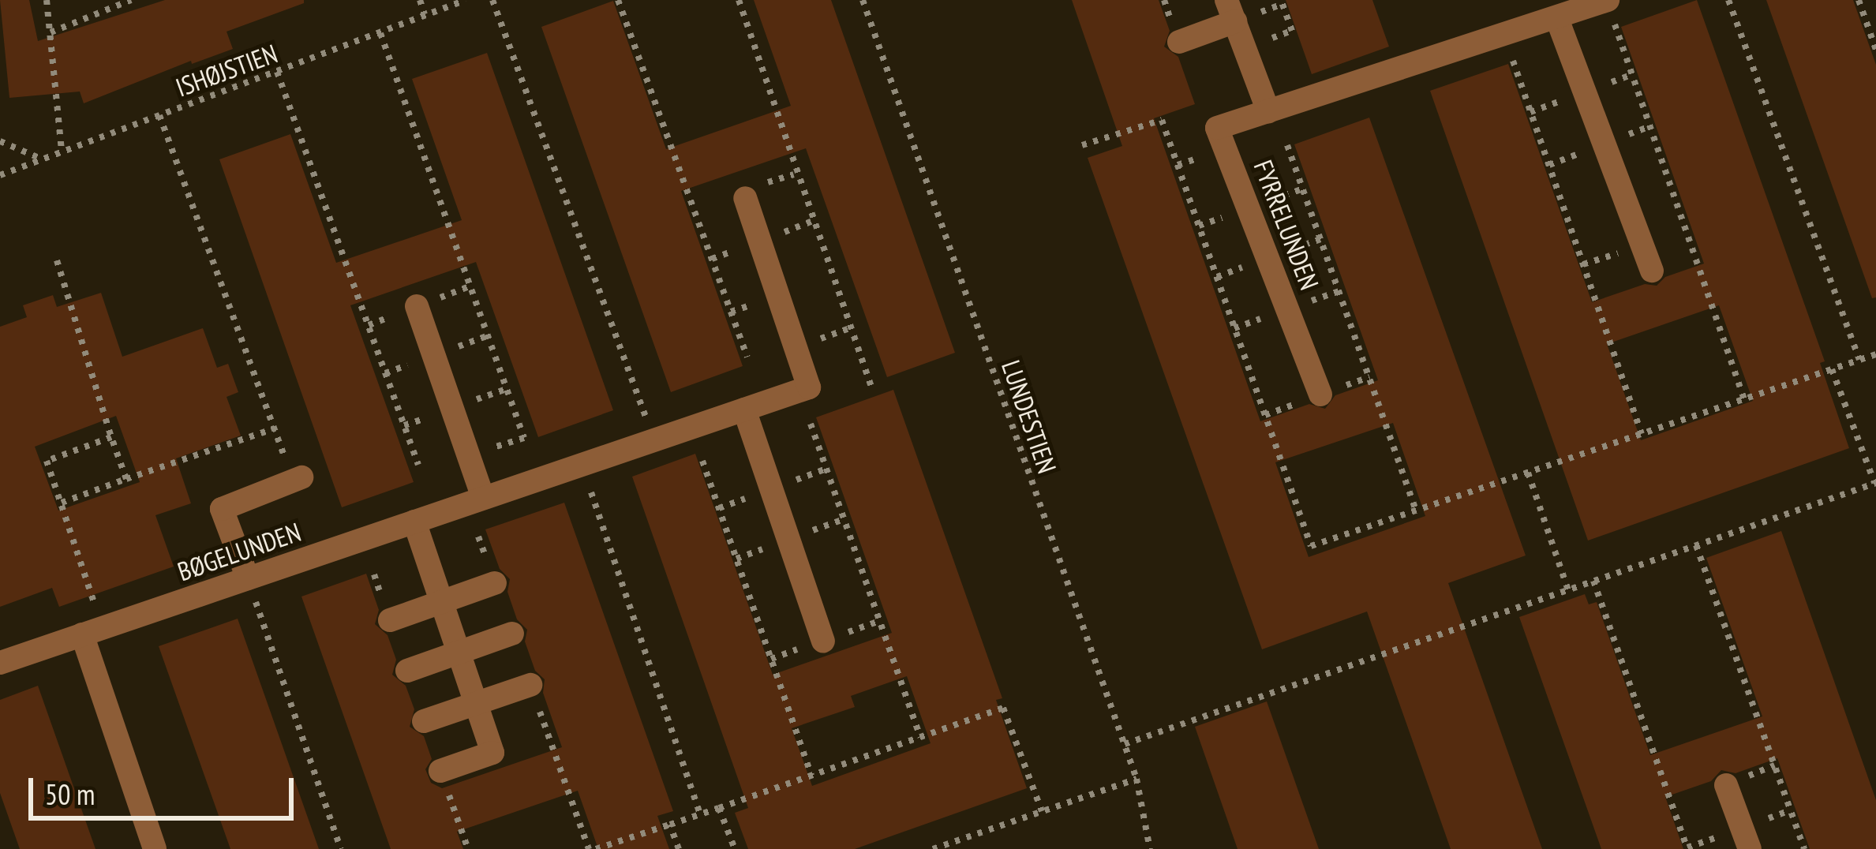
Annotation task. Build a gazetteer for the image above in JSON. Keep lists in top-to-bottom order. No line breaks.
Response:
{"streets":{"street":["FYRRELUNDEN","BØGELUNDEN"],"path":["ISHØJSTIEN","LUNDESTIEN"]},"scale_bar":"50 m"}
